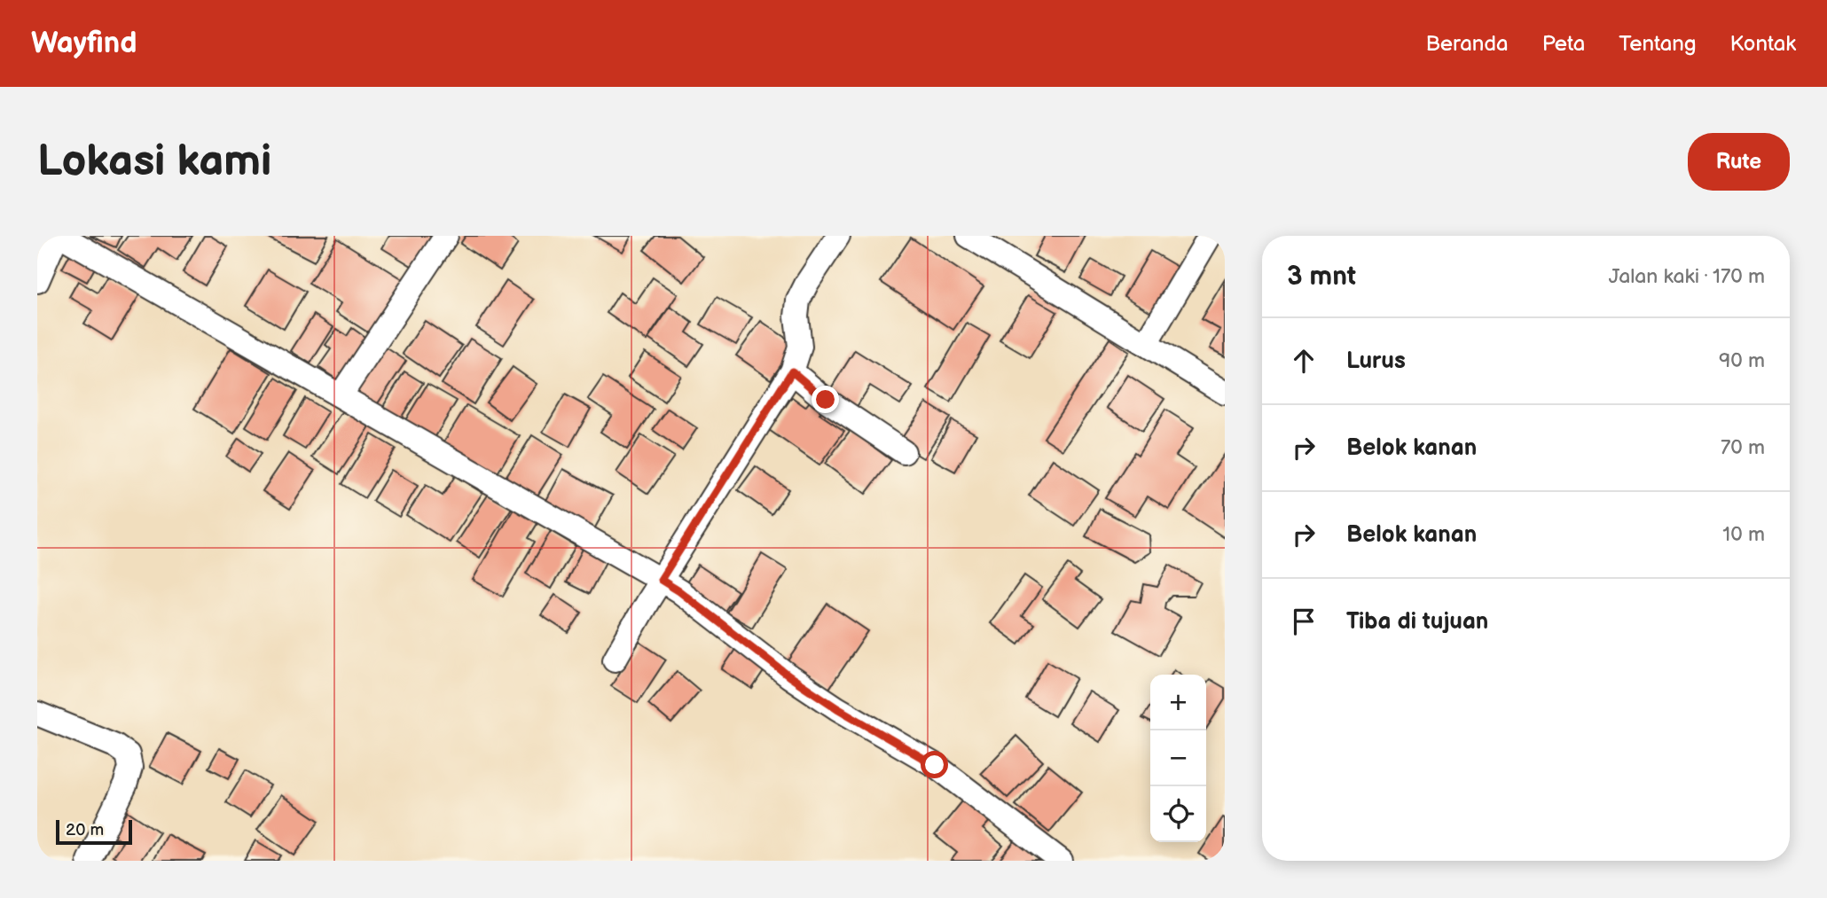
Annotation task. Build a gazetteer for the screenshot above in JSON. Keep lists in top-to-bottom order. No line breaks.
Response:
{"scale_bar":"20 m","page":{"header":"Wayfind","nav":["Beranda","Peta","Tentang","Kontak"],"buttons":"Rute","title":"Lokasi kami","heading":["3 mnt","Jalan kaki · 170 m"],"list":[["Lurus","90 m"],["Belok kanan","70 m"],["Belok kanan","10 m"],"Tiba di tujuan"],"map_buttons":["+","−"],"scale":"20 m"}}
